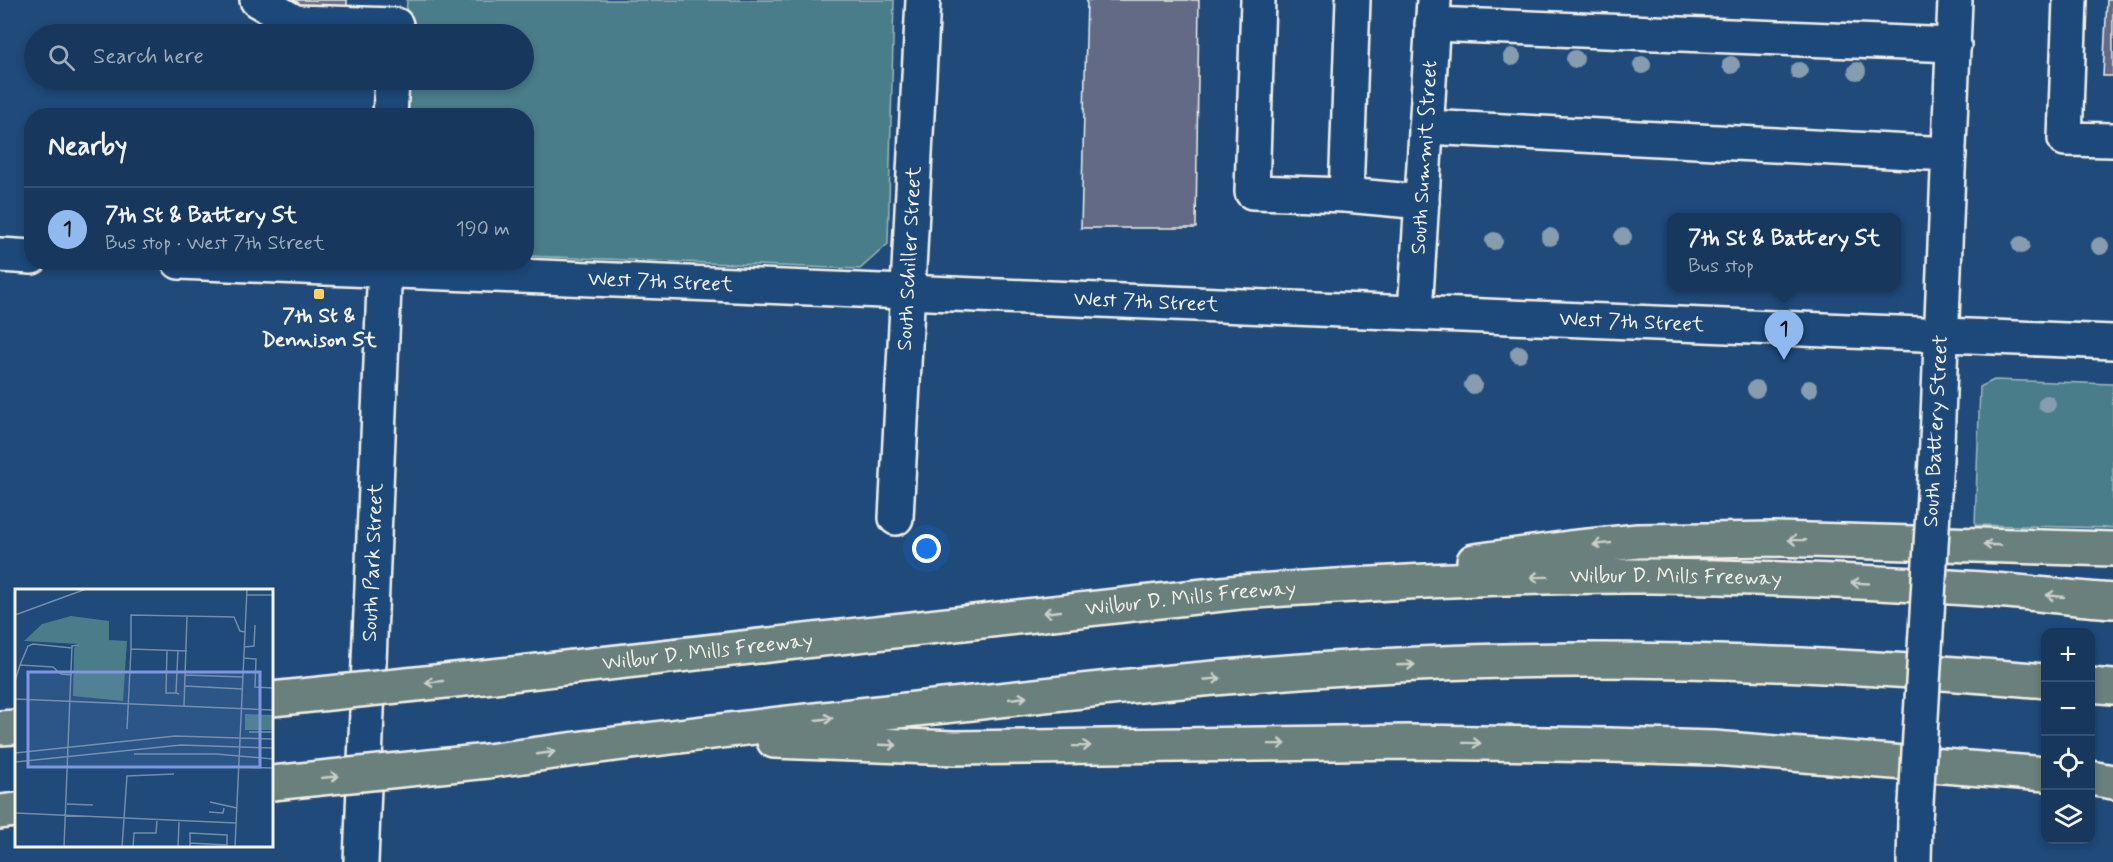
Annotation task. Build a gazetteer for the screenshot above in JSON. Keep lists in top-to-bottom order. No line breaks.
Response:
{"streets":{"highway":["Wilbur D. Mills Freeway"],"street":["South Summit Street","South Schiller Street","West 7th Street","South Battery Street","South Park Street"]},"crossings":[["South Summit Street","West 7th Street"],["South Schiller Street","West 7th Street"],["West 7th Street","South Battery Street"]],"places":{"transit":["7th St & Dennison St"]},"page":{"search":"Search here","heading":"Nearby","list":[{"mark":"1","name":"7th St & Battery St","note":"Bus stop · West 7th Street","value":"190 m"}],"popup":["7th St & Battery St","Bus stop"],"pins":"1","map_buttons":["+","−"]}}
